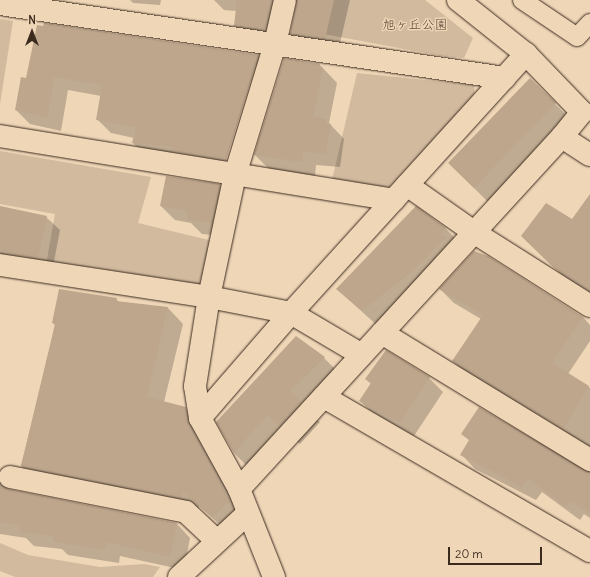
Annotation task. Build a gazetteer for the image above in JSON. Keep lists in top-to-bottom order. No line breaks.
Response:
{"parks":["旭ヶ丘公園"],"scale_bar":"20 m","north":"top"}
